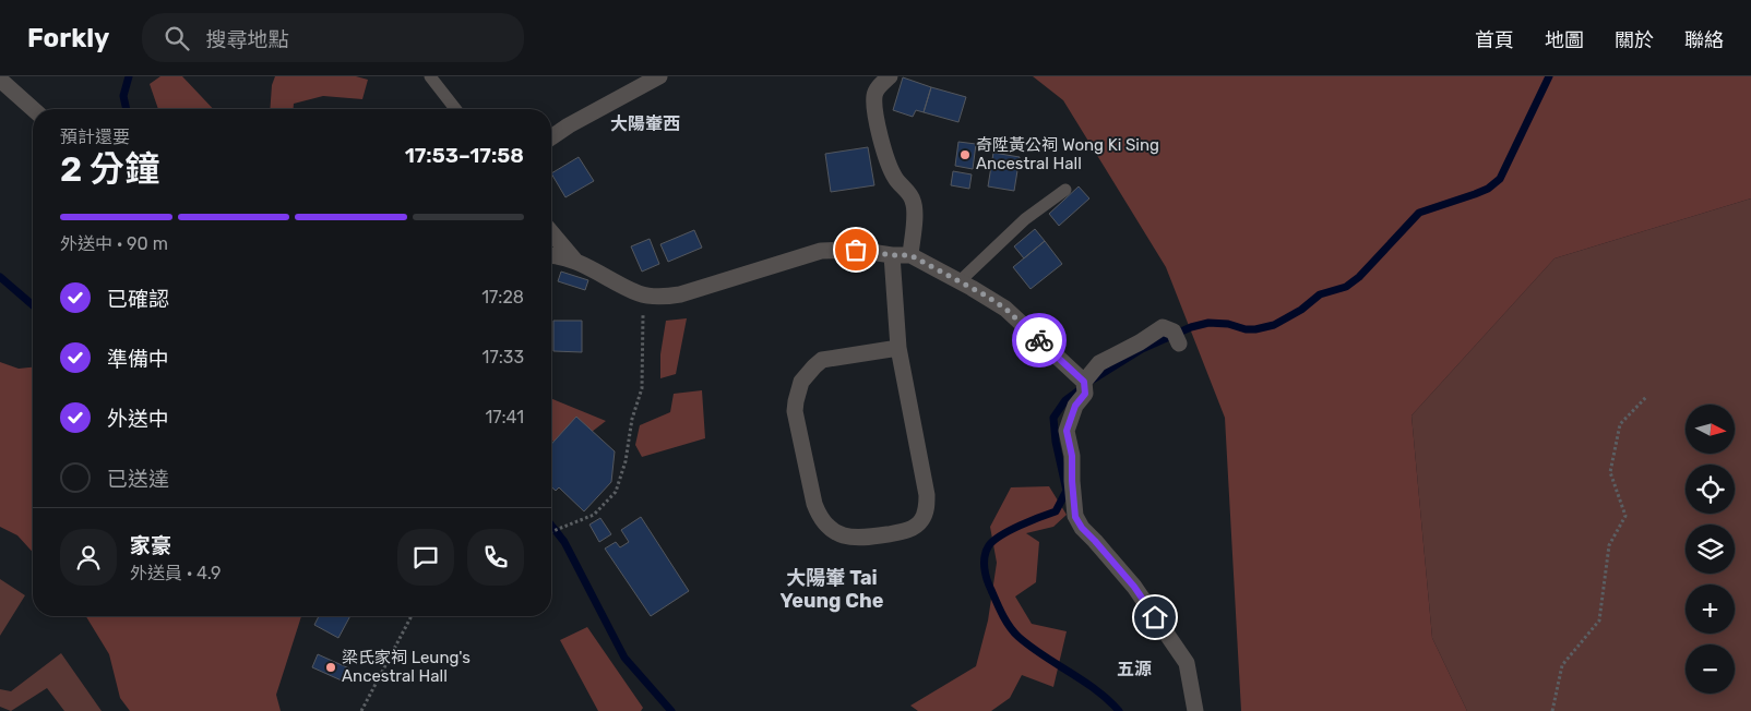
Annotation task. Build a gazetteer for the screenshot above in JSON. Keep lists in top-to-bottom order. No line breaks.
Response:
{"districts":["大陽輋西","大陽輋 Tai Yeung Che","五源"],"places":["奇陞黃公祠 Wong Ki Sing Ancestral Hall","梁氏家祠 Leung's Ancestral Hall"],"north":"right","page":{"header":"Forkly","search":"搜尋地點","nav":["首頁","地圖","關於","聯絡"],"heading":["2 分鐘","預計還要","17:53–17:58"],"panel":["家豪","外送員 · 4.9"],"bar":"外送中 · 90 m","list":[["已確認","17:28"],["準備中","17:33"],["外送中","17:41"],"已送達"],"map_buttons":["+","−"]}}
